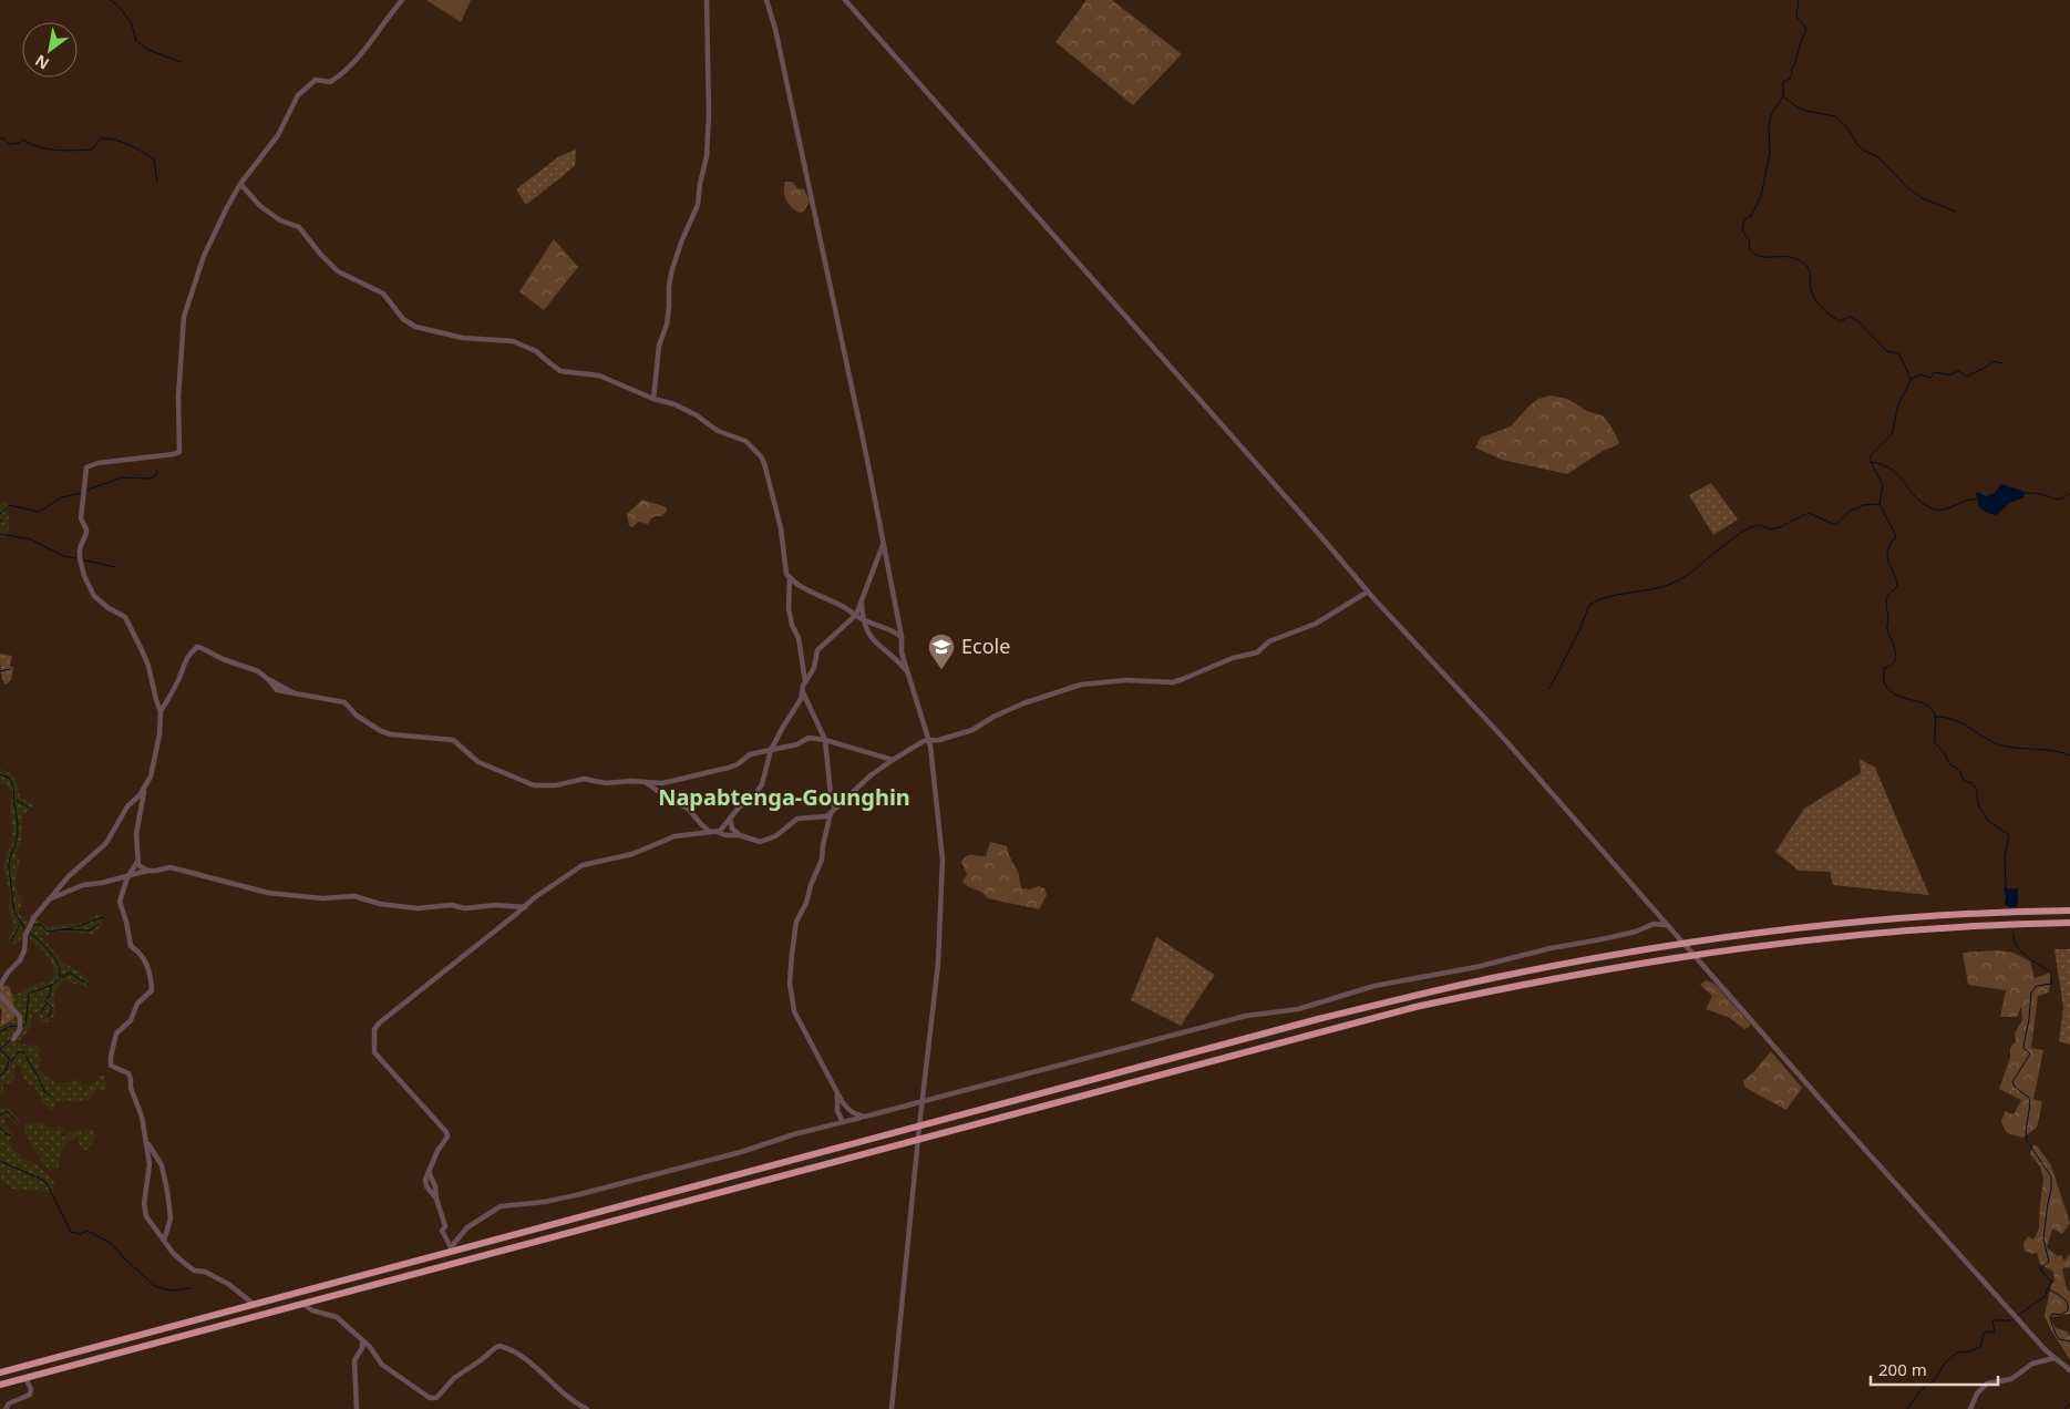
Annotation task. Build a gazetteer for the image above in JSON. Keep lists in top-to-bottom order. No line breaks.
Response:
{"districts":["Napabtenga-Gounghin"],"places":{"school or university":["Ecole"]},"scale_bar":"200 m","north":"bottom left"}
